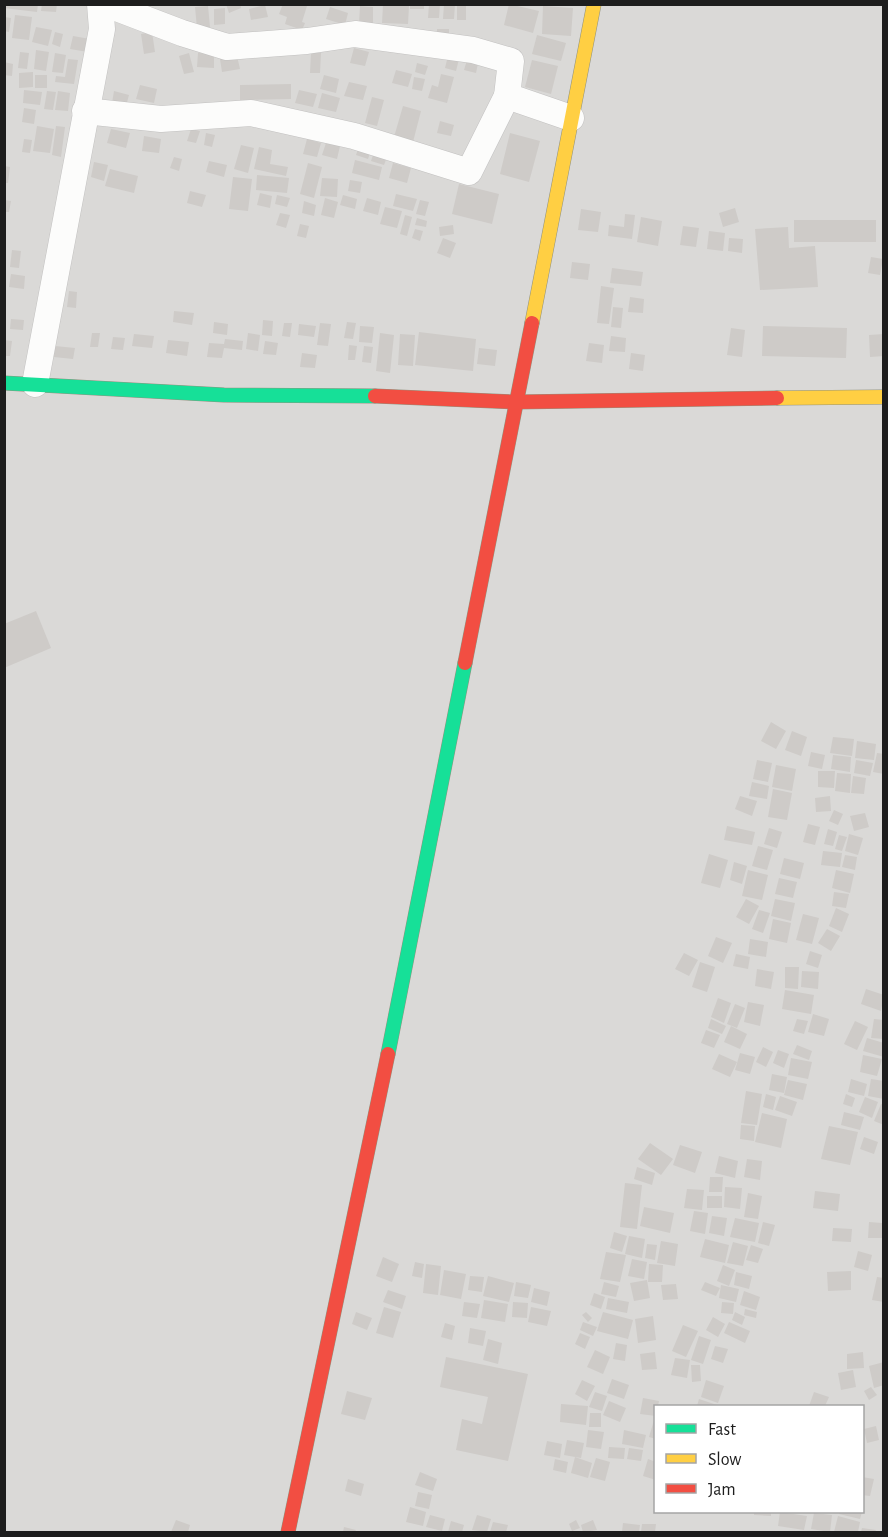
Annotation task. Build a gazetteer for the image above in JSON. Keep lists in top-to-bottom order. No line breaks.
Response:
{"legend":["Fast","Slow","Jam"]}
